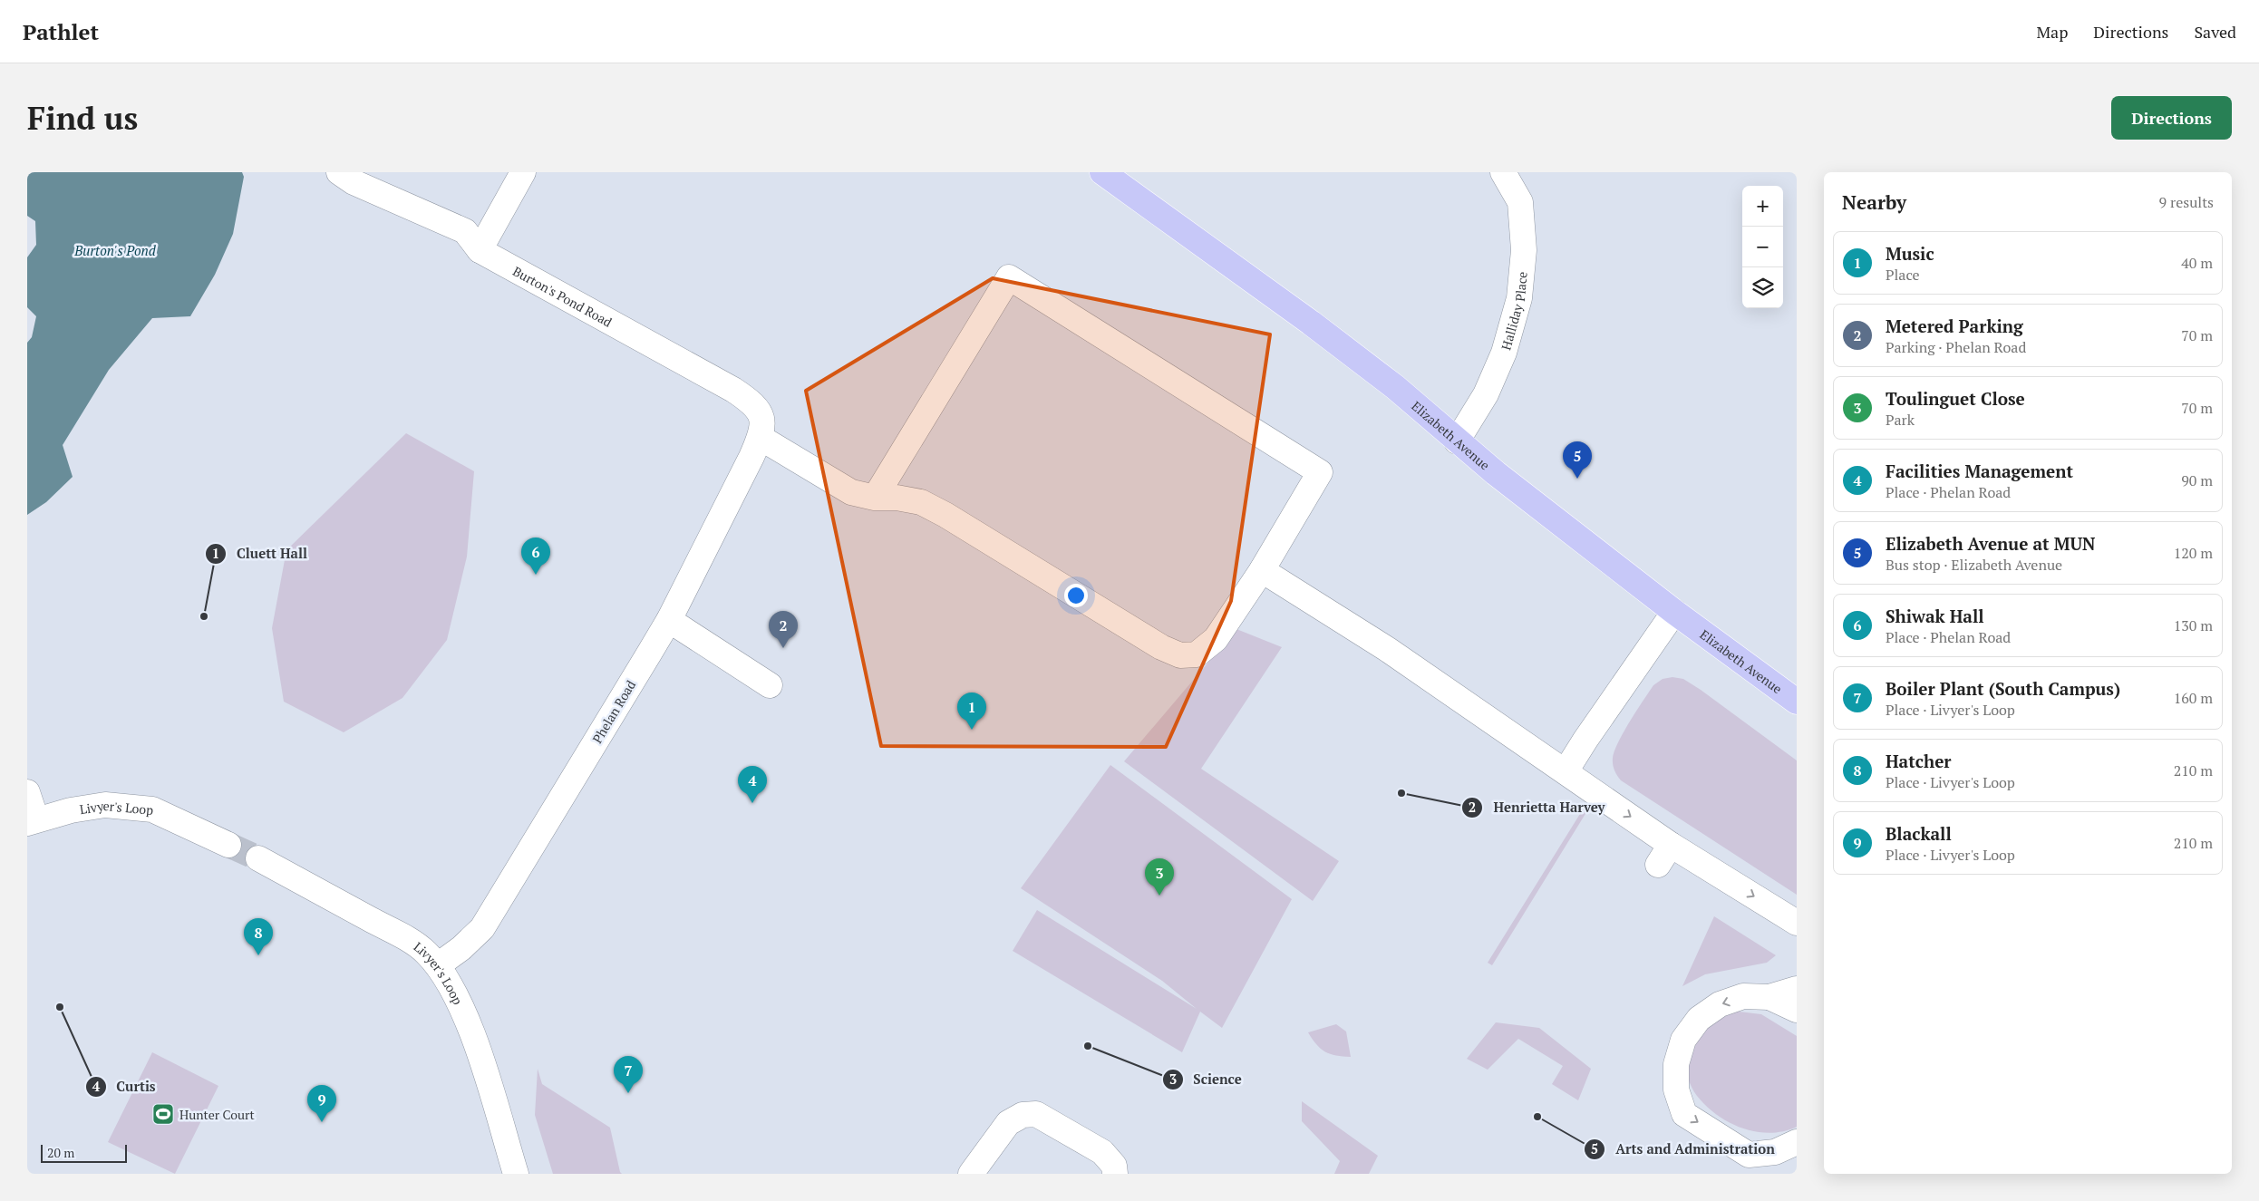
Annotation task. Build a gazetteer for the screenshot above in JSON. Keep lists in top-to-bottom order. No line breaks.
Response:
{"streets":{"main road":["Elizabeth Avenue"],"street":["Burton's Pond Road","Halliday Place","Phelan Road","Livyer's Loop"]},"crossings":[["Burton's Pond Road","Phelan Road"],["Halliday Place","Elizabeth Avenue"],["Phelan Road","Livyer's Loop"]],"water":["Burton's Pond"],"places":{"other":["Cluett Hall","Henrietta Harvey","Curtis","Science","Arts and Administration"],"sports":["Hunter Court"]},"scale_bar":"20 m","page":{"header":"Pathlet","nav":["Map","Directions","Saved"],"buttons":"Directions","title":"Find us","heading":["Nearby","9 results"],"map_buttons":["+","−"],"list":[{"mark":"1","name":"Music","note":"Place","value":"40 m"},{"mark":"2","name":"Metered Parking","note":"Parking · Phelan Road","value":"70 m"},{"mark":"3","name":"Toulinguet Close","note":"Park","value":"70 m"},{"mark":"4","name":"Facilities Management","note":"Place · Phelan Road","value":"90 m"},{"mark":"5","name":"Elizabeth Avenue at MUN","note":"Bus stop · Elizabeth Avenue","value":"120 m"},{"mark":"6","name":"Shiwak Hall","note":"Place · Phelan Road","value":"130 m"},{"mark":"7","name":"Boiler Plant (South Campus)","note":"Place · Livyer's Loop","value":"160 m"},{"mark":"8","name":"Hatcher","note":"Place · Livyer's Loop","value":"210 m"},{"mark":"9","name":"Blackall","note":"Place · Livyer's Loop","value":"210 m"}],"pins":["5","6","2","1","4","3","8","7","9"],"scale":"20 m"}}
